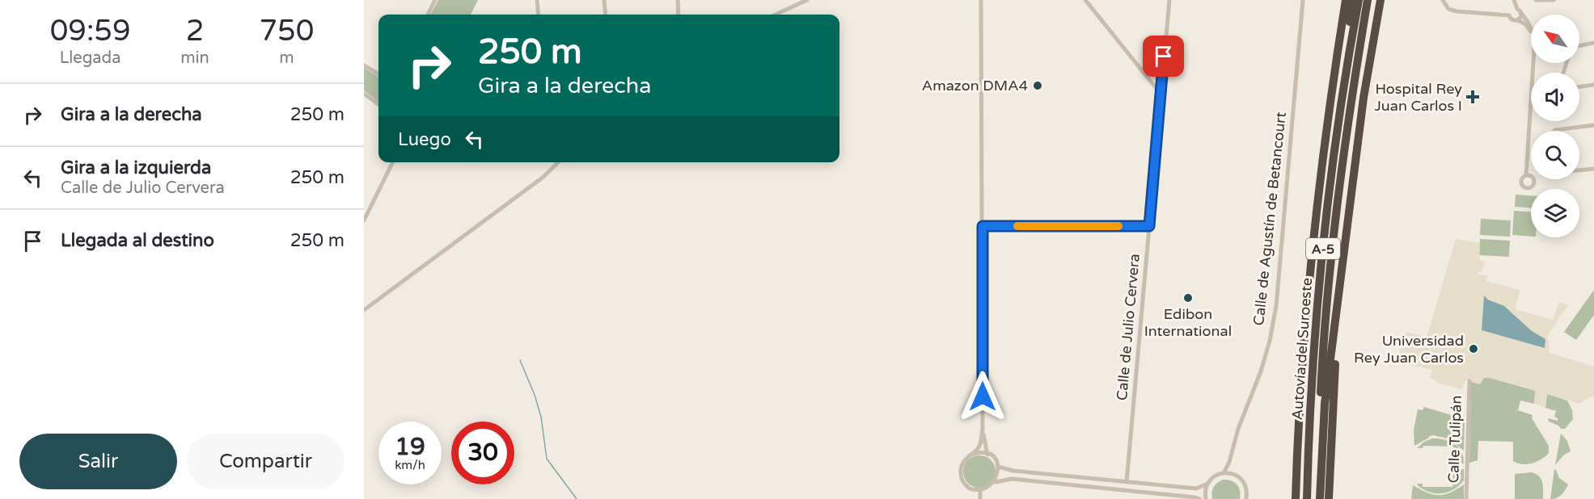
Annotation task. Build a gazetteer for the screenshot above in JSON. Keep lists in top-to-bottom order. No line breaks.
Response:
{"streets":{"highway":["A-5","Autovía del Suroeste"],"street":["Calle de Agustín de Betancourt","Calle de Julio Cervera","Calle Tulipán"]},"places":{"other":["Amazon DMA4","Edibon International","Universidad Rey Juan Carlos"],"health":["Hospital Rey Juan Carlos I"]},"north":"top left","page":{"eta":["09:59","Llegada","2","min","750","m"],"turn":["250 m","Gira a la derecha"],"list":[{"name":"Gira a la derecha","value":"250 m"},{"name":"Gira a la izquierda","note":"Calle de Julio Cervera","value":"250 m"},{"name":"Llegada al destino","value":"250 m"}],"then":"Luego","speed":"19 km/h","limit":"30","buttons":["Salir","Compartir"]}}
